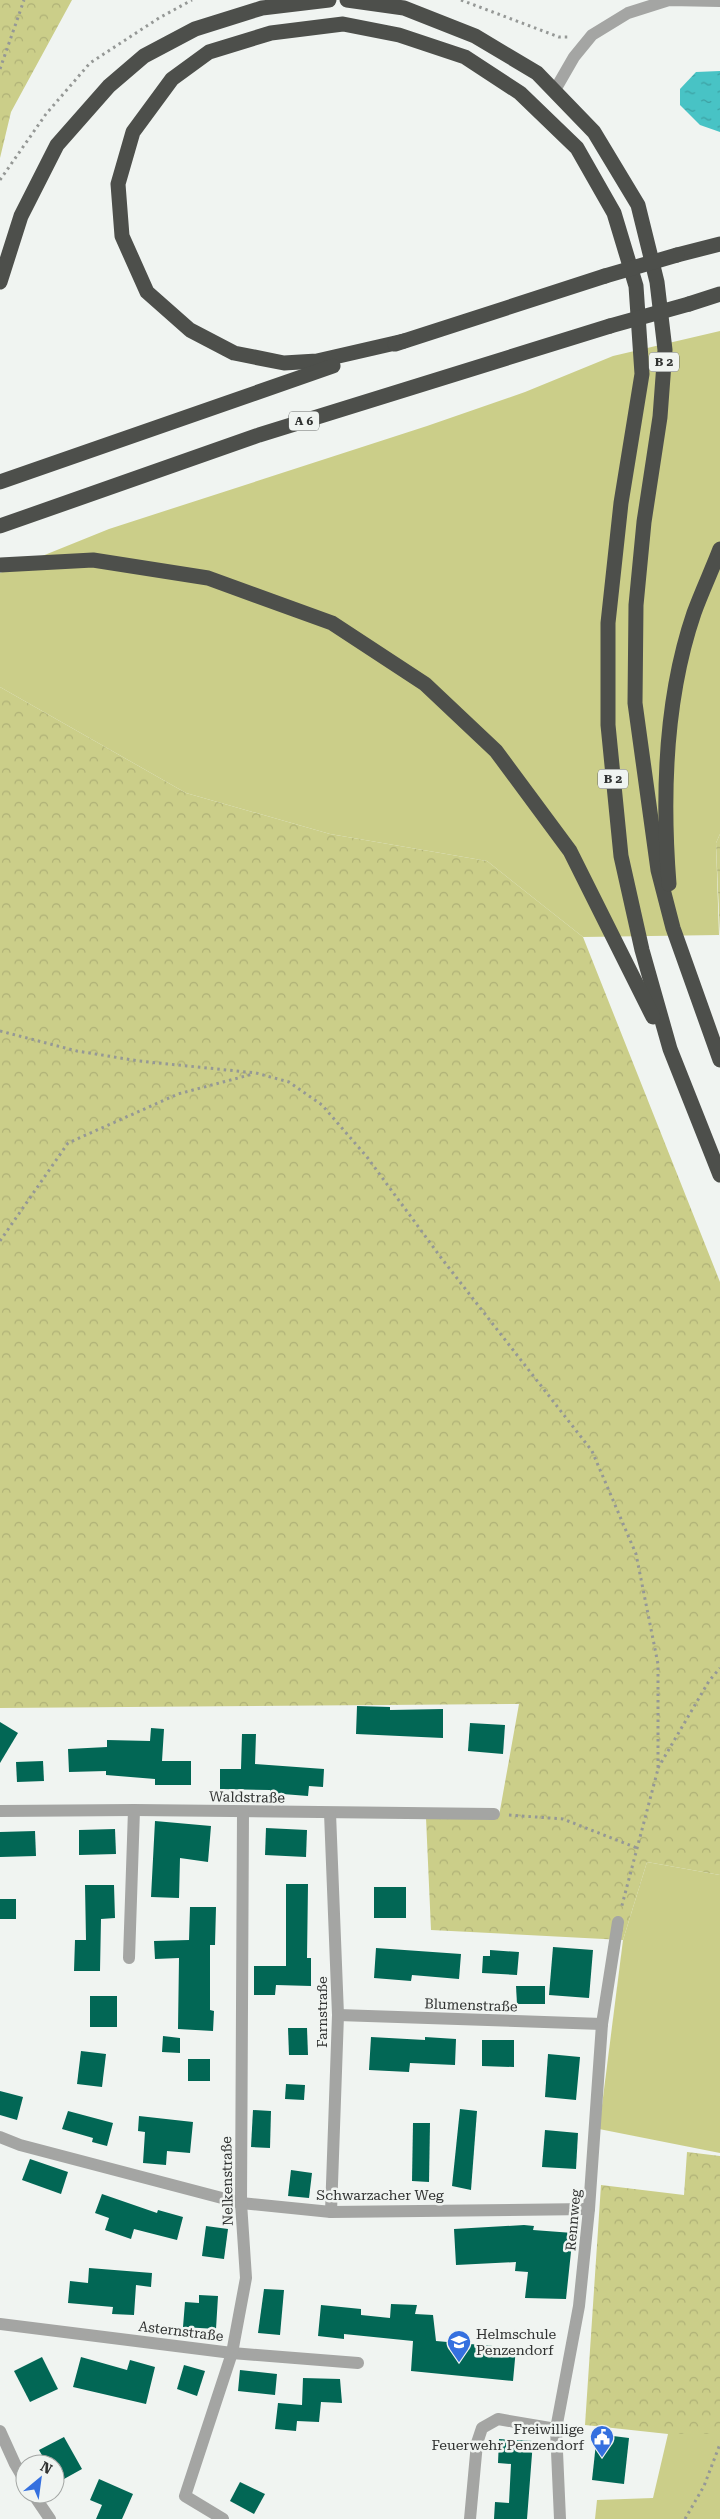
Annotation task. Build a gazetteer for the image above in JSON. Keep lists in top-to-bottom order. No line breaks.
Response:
{"streets":{"highway":["B 2","A 6"],"street":["Waldstraße","Blumenstraße","Farnstraße","Nelkenstraße","Schwarzacher Weg","Rennweg","Asternstraße"]},"crossings":[["Waldstraße","Farnstraße"],["Waldstraße","Nelkenstraße"],["Blumenstraße","Farnstraße"],["Blumenstraße","Rennweg"],["Farnstraße","Schwarzacher Weg"],["Nelkenstraße","Schwarzacher Weg"],["Nelkenstraße","Asternstraße"],["Schwarzacher Weg","Rennweg"]],"places":{"school or university":["Helmschule Penzendorf"],"public building":["Freiwillige Feuerwehr Penzendorf"]},"north":"top right"}
